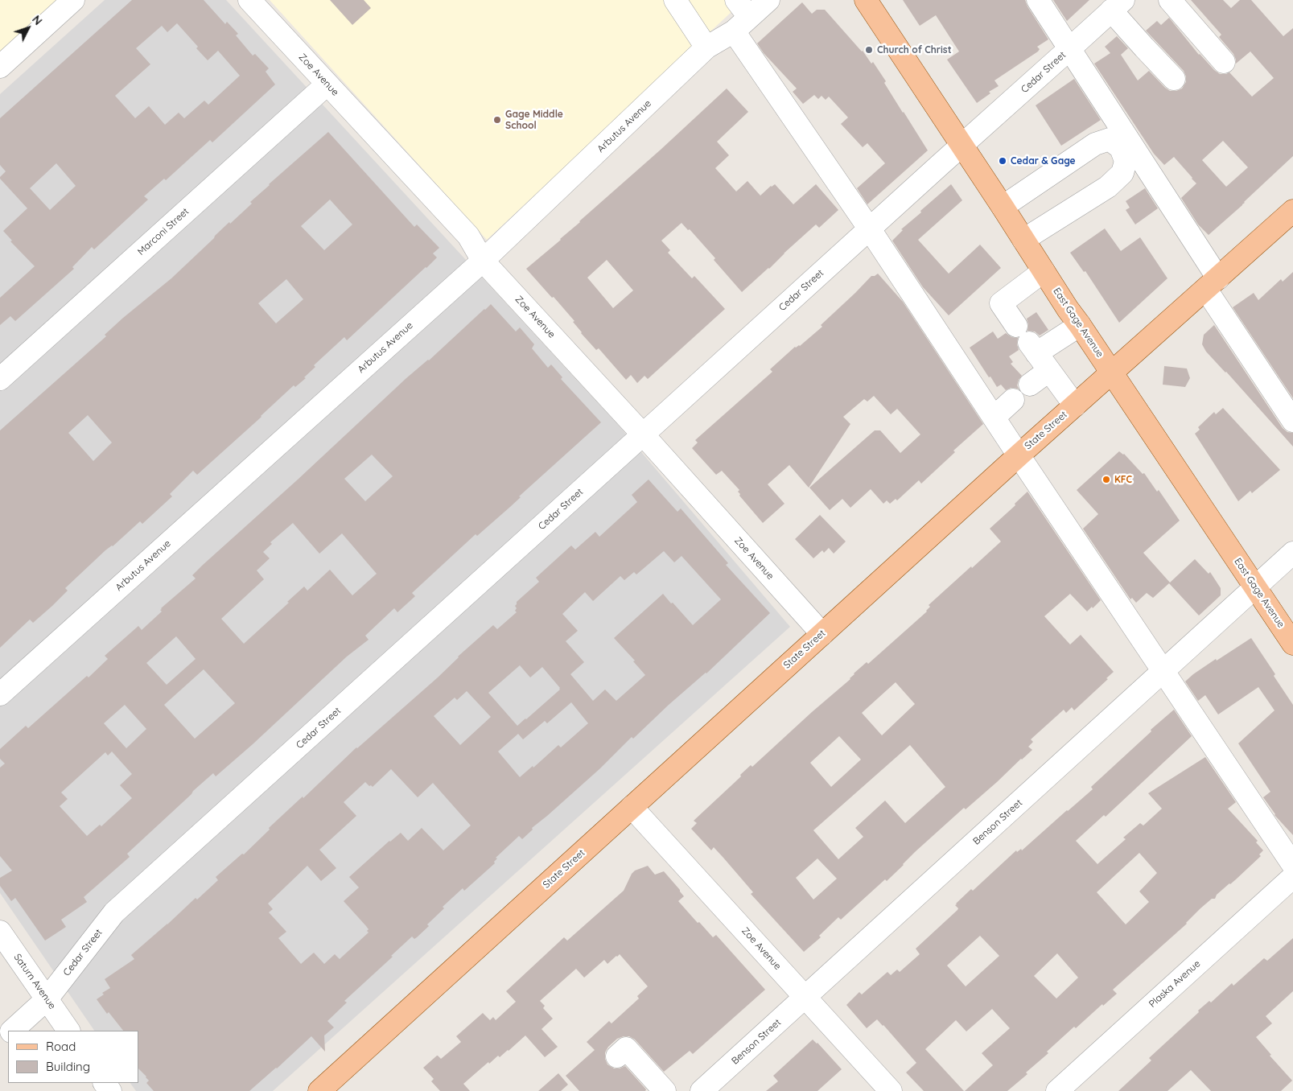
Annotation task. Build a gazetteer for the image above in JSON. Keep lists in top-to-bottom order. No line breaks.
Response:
{"streets":{"main road":["East Gage Avenue","State Street"],"street":["Cedar Street","Zoe Avenue","Arbutus Avenue","Marconi Street","Benson Street","Saturn Avenue","Plaska Avenue"]},"crossings":[["Cedar Street","Zoe Avenue"],["Cedar Street","East Gage Avenue"],["Cedar Street","Saturn Avenue"],["Zoe Avenue","Arbutus Avenue"],["Zoe Avenue","Marconi Street"],["Zoe Avenue","State Street"],["Zoe Avenue","Benson Street"],["East Gage Avenue","State Street"],["East Gage Avenue","Benson Street"]],"places":["Church of Christ","Gage Middle School","Cedar & Gage","KFC"],"legend":["Road","Building"],"north":"top right"}
